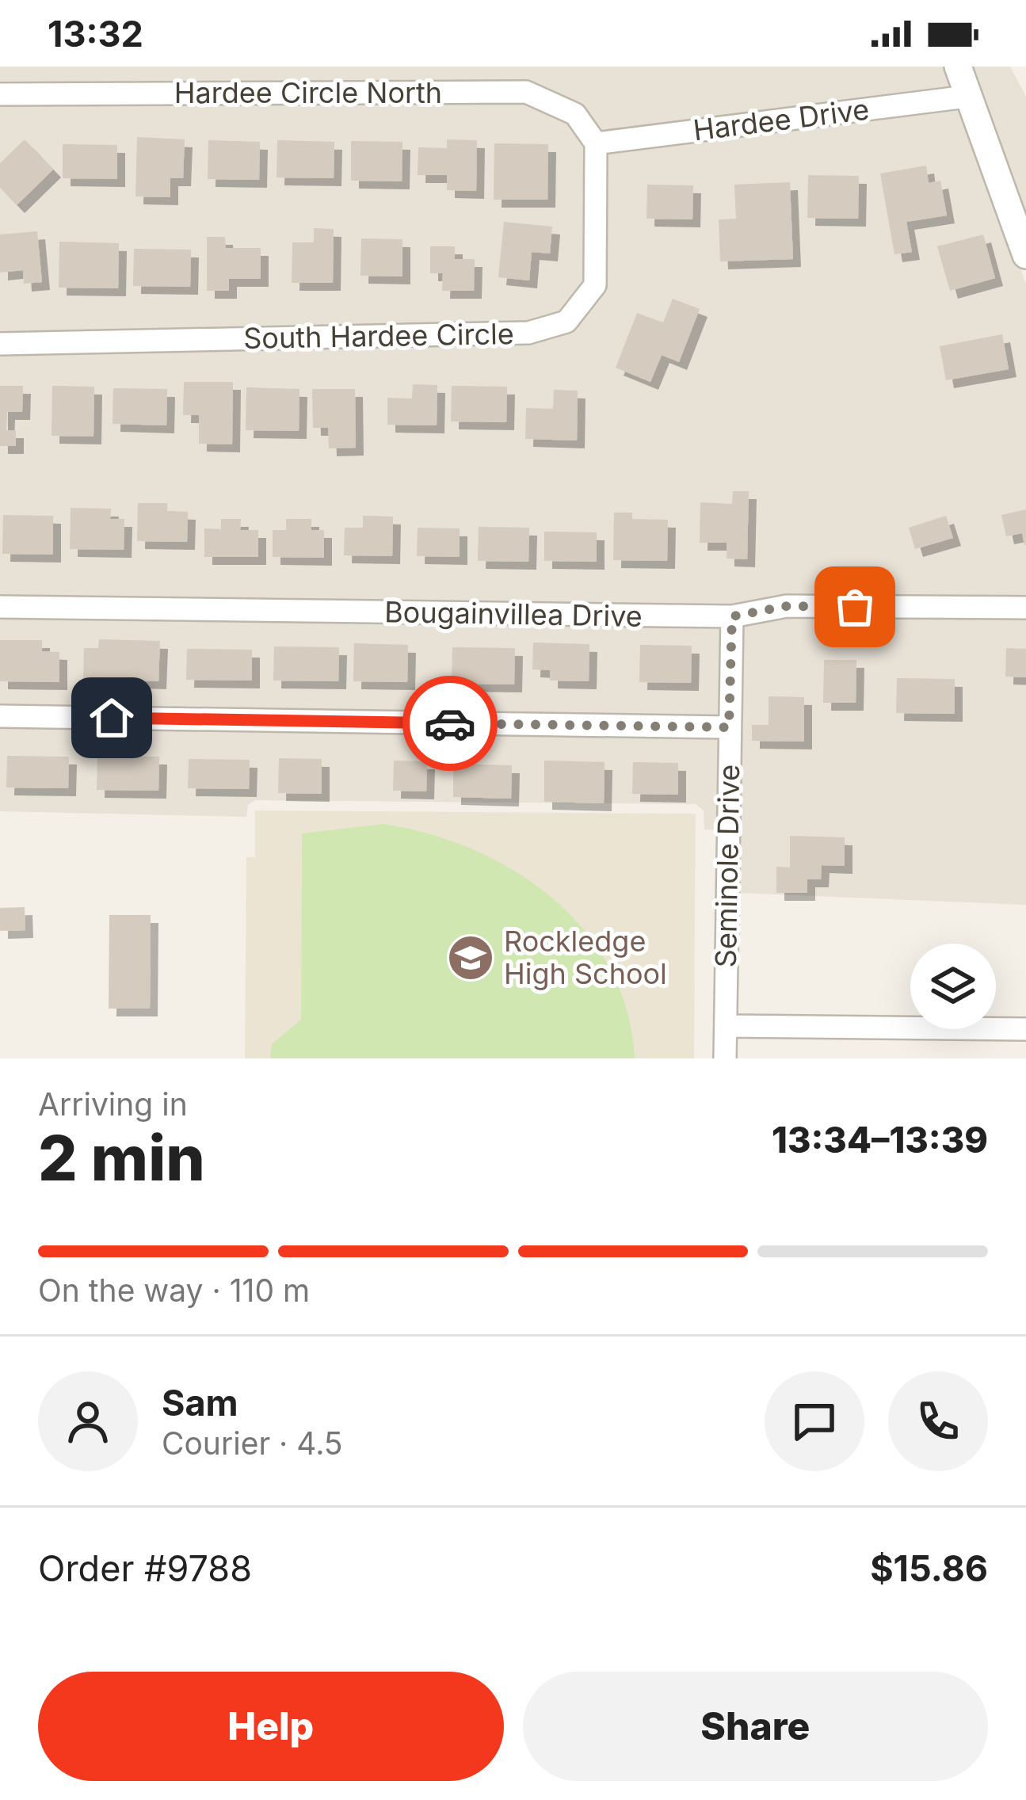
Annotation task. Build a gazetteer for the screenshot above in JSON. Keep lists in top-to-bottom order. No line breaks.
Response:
{"streets":{"street":["Hardee Circle North","Hardee Drive","South Hardee Circle","Bougainvillea Drive","Seminole Drive"]},"crossings":[["Hardee Circle North","Hardee Drive"],["Hardee Circle North","South Hardee Circle"],["Hardee Drive","South Hardee Circle"],["Bougainvillea Drive","Seminole Drive"]],"places":{"school or university":["Rockledge High School"]},"page":{"status":"13:32","heading":["2 min","Arriving in","13:34–13:39"],"panel":["Sam","Courier · 4.5","Order #9788","$15.86"],"bar":"On the way · 110 m","buttons":["Help","Share"]}}
